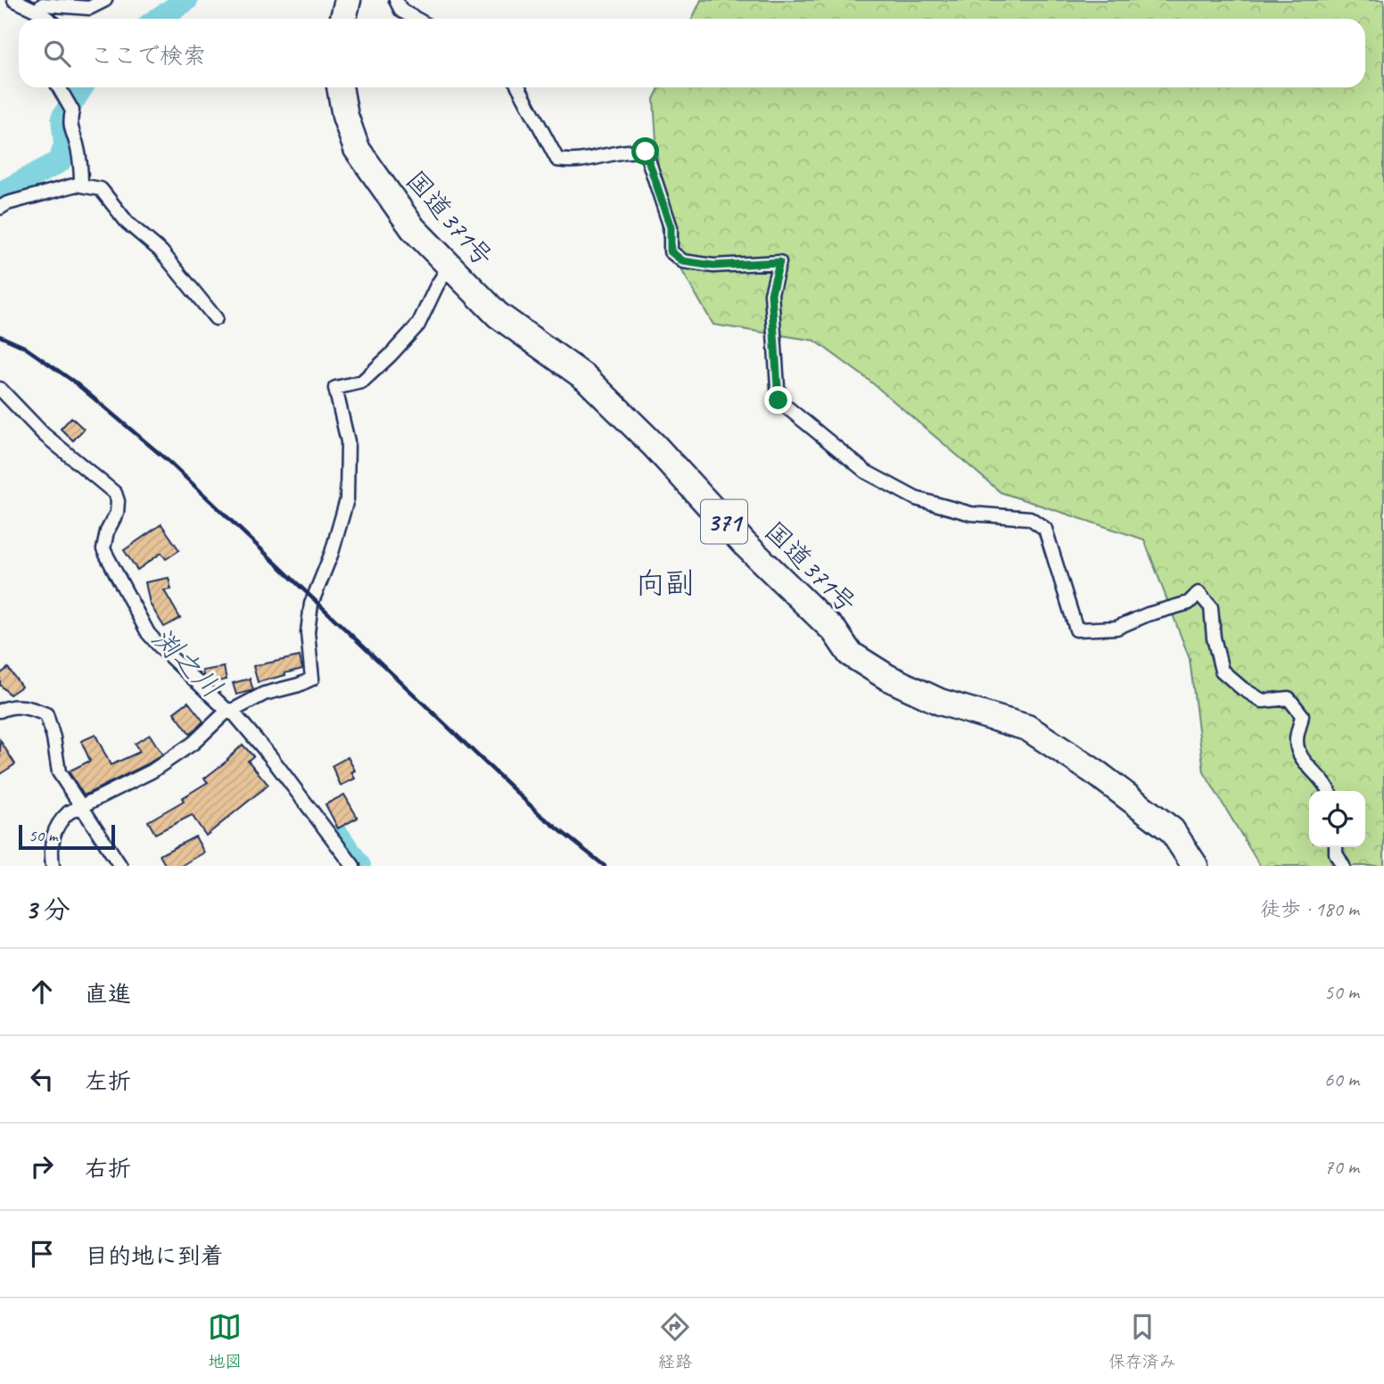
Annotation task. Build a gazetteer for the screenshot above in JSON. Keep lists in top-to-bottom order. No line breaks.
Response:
{"streets":{"highway":["国道371号","371"]},"districts":["向副"],"water":["渕之川"],"scale_bar":"50 m","page":{"search":"ここで検索","scale":"50 m","heading":["3 分","徒歩 · 180 m"],"list":[["直進","50 m"],["左折","60 m"],["右折","70 m"],"目的地に到着"],"nav":["地図","経路","保存済み"]}}
